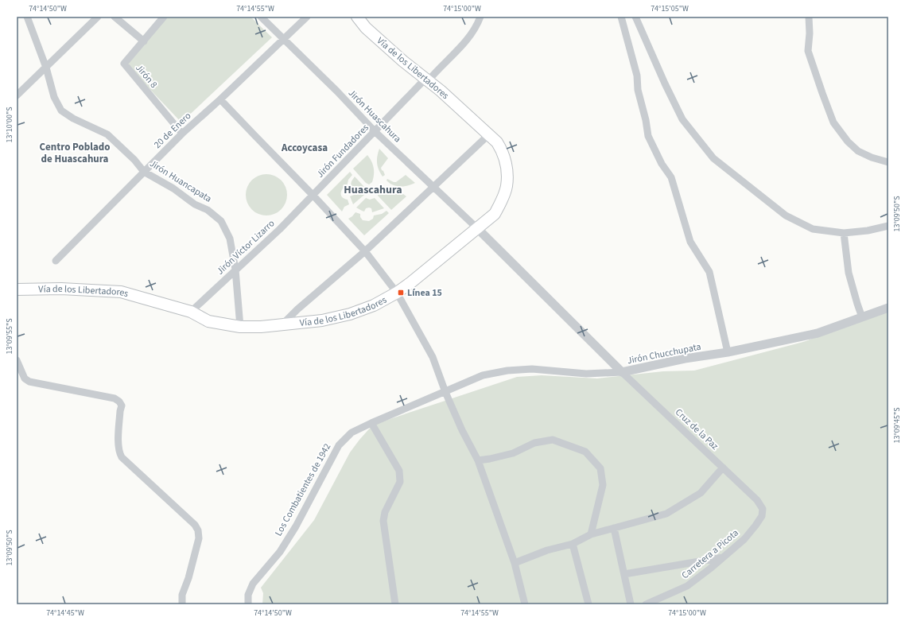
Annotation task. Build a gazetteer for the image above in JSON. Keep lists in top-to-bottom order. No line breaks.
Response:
{"streets":{"highway":["Vía de los Libertadores"],"street":["Jirón 8","Jirón Huascahura","20 de Enero","Jirón Fundadores","Jirón Huancapata","Jirón Víctor Lizarro","Jirón Chucchupata","Cruz de la Paz","Los Combatientes de 1942","Carretera a Picota"]},"crossings":[["Vía de los Libertadores","Jirón Huascahura"],["Vía de los Libertadores","Jirón Fundadores"],["Vía de los Libertadores","Jirón Huancapata"],["Vía de los Libertadores","Jirón Víctor Lizarro"],["Vía de los Libertadores","Jirón Chucchupata"],["Jirón 8","20 de Enero"],["Jirón Huascahura","20 de Enero"],["Jirón Huascahura","Jirón Fundadores"],["Jirón Huascahura","Jirón Chucchupata"],["20 de Enero","Jirón Huancapata"],["Jirón Fundadores","Jirón Víctor Lizarro"],["Jirón Huancapata","Jirón Víctor Lizarro"],["Jirón Chucchupata","Cruz de la Paz"],["Jirón Chucchupata","Los Combatientes de 1942"],["Cruz de la Paz","Los Combatientes de 1942"],["Cruz de la Paz","Carretera a Picota"]],"districts":["Centro Poblado de Huascahura","Accoycasa","Huascahura"],"places":{"transit":["Línea 15"]},"coordinates":["74°14'50\"W","74°14'55\"W","74°15'00\"W","74°15'05\"W","13°10'00\"S","13°09'50\"S","13°09'55\"S","13°09'45\"S","74°14'45\"W"]}
